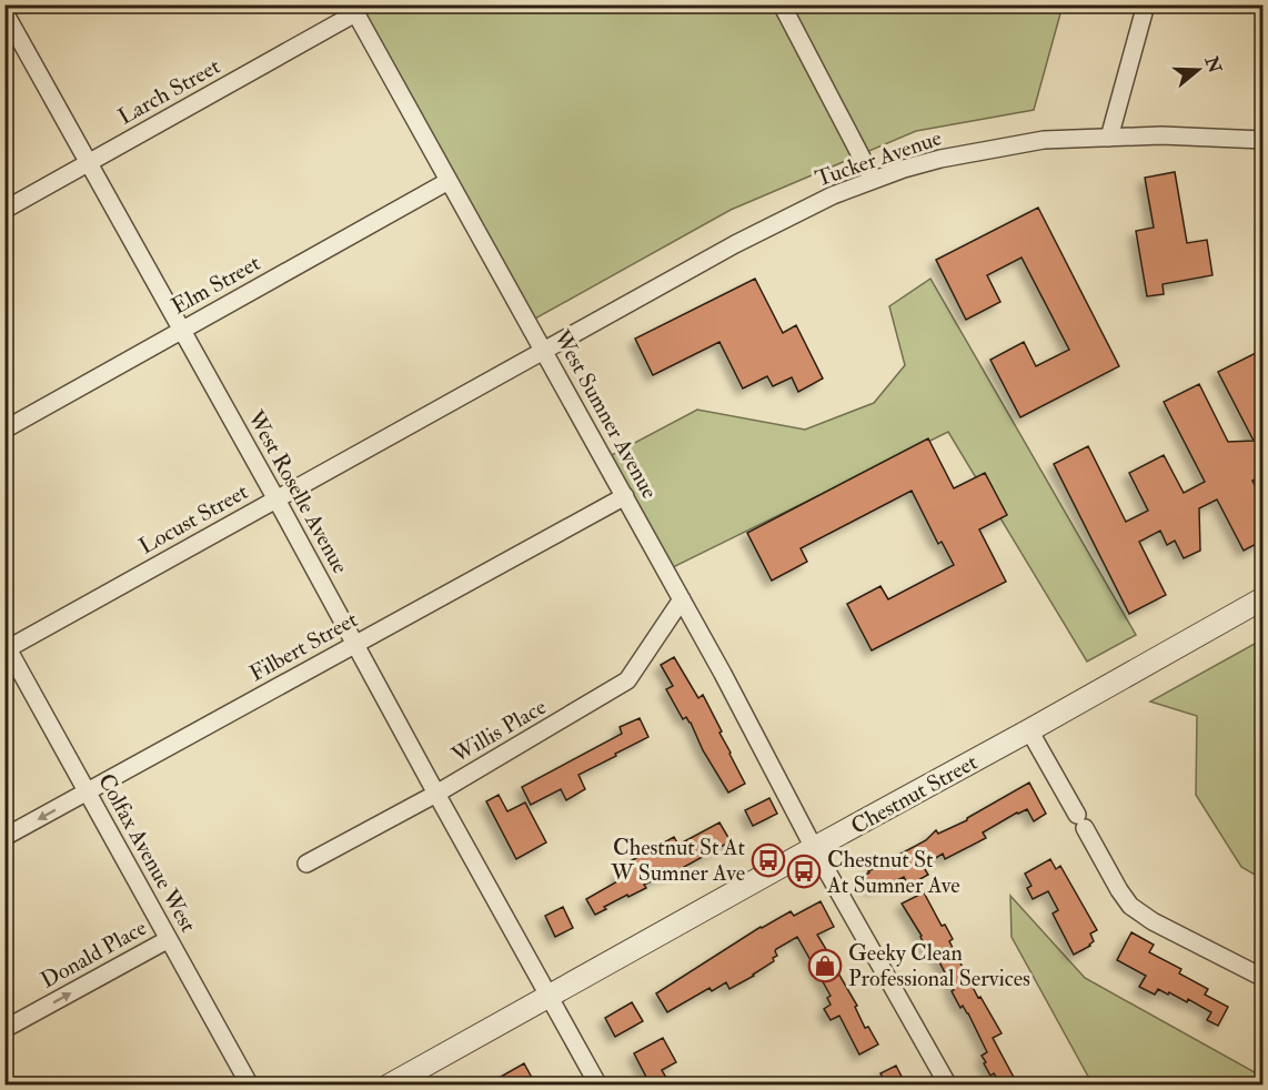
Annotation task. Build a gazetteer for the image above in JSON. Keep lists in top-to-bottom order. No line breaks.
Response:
{"streets":{"street":["Larch Street","Tucker Avenue","Elm Street","West Sumner Avenue","West Roselle Avenue","Locust Street","Filbert Street","Willis Place","Chestnut Street","Colfax Avenue West","Donald Place"]},"crossings":[["Larch Street","West Sumner Avenue"],["Larch Street","West Roselle Avenue"],["Tucker Avenue","West Sumner Avenue"],["Tucker Avenue","Locust Street"],["Elm Street","West Sumner Avenue"],["Elm Street","West Roselle Avenue"],["West Sumner Avenue","Locust Street"],["West Sumner Avenue","Filbert Street"],["West Sumner Avenue","Willis Place"],["West Sumner Avenue","Chestnut Street"],["West Roselle Avenue","Locust Street"],["West Roselle Avenue","Filbert Street"],["West Roselle Avenue","Willis Place"],["West Roselle Avenue","Chestnut Street"],["Locust Street","Colfax Avenue West"],["Filbert Street","Colfax Avenue West"],["Colfax Avenue West","Donald Place"]],"one_way":["Donald Place"],"places":{"bus stop":["Chestnut St At W Sumner Ave","Chestnut St At Sumner Ave"],"shop":["Geeky Clean Professional Services"]},"north":"right"}
